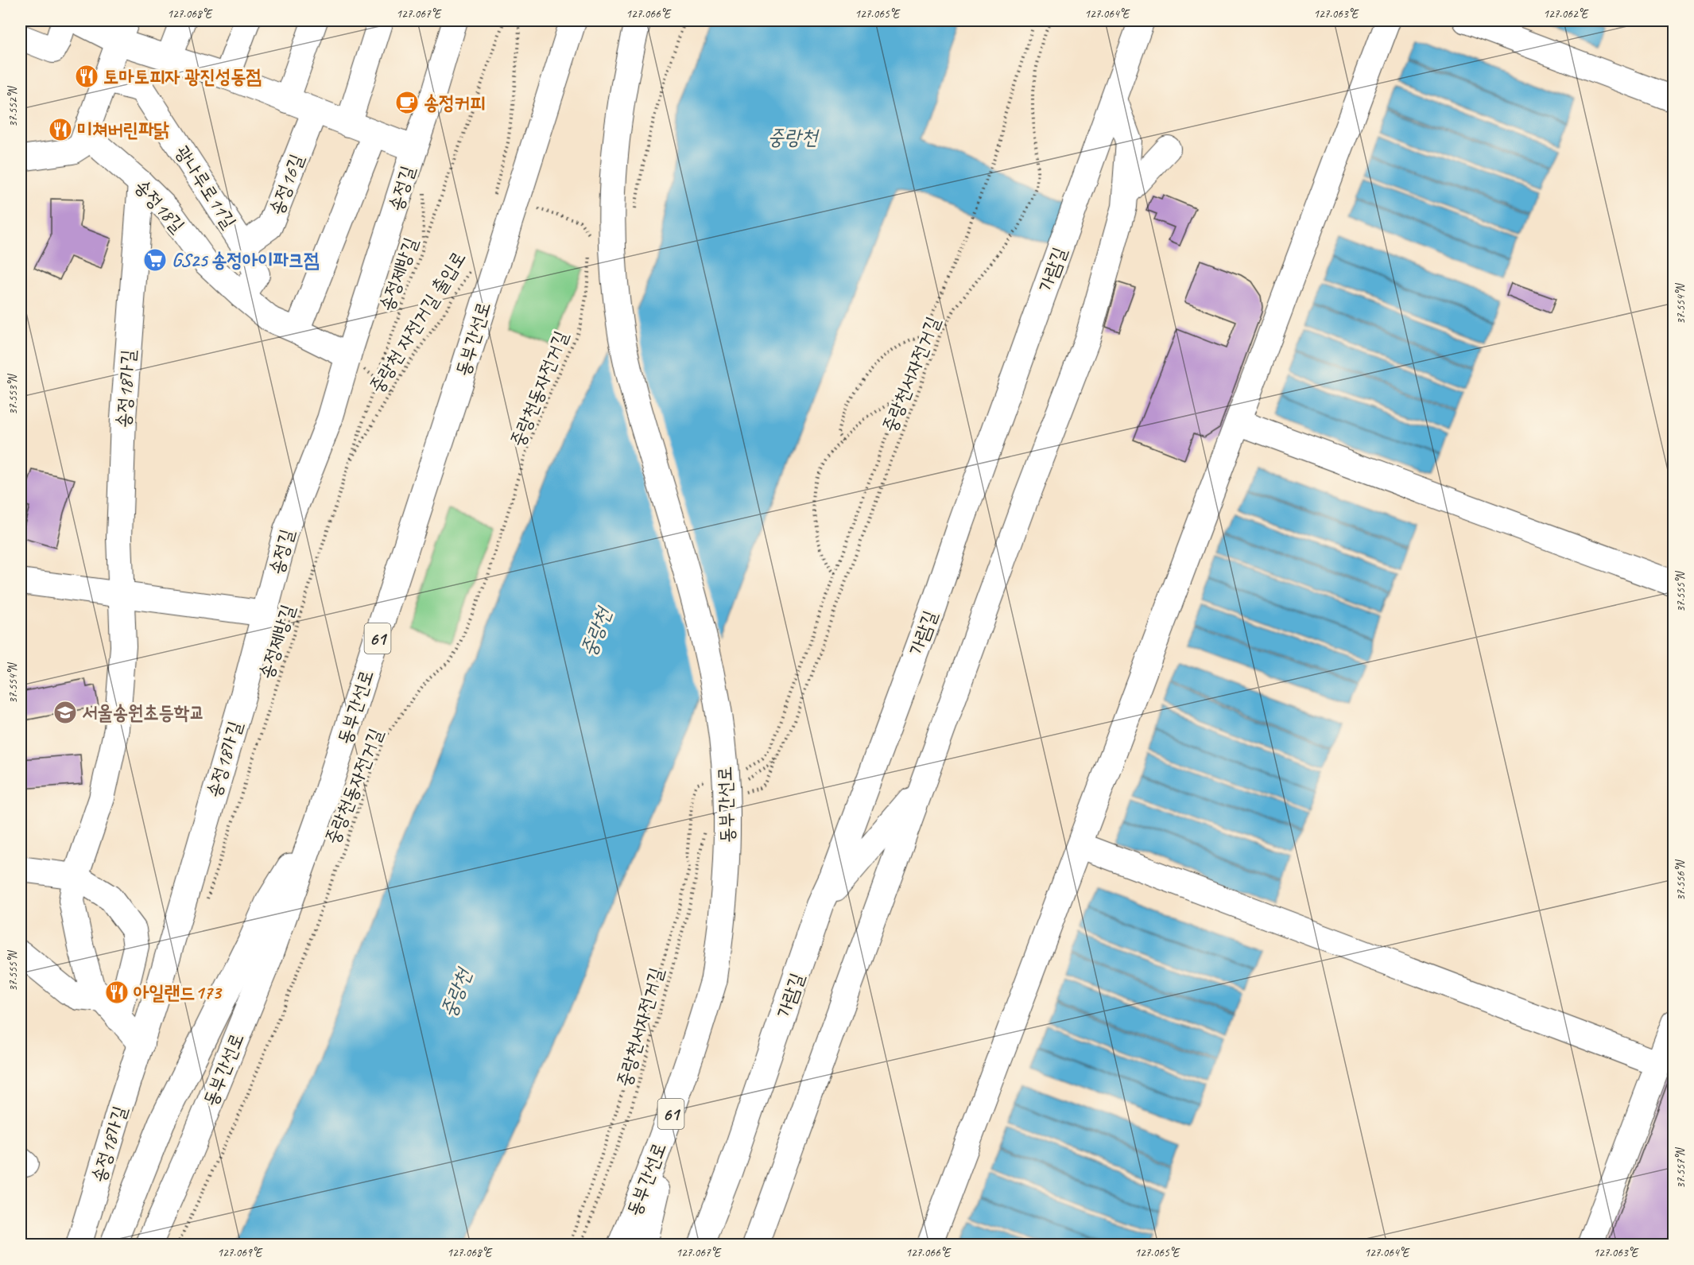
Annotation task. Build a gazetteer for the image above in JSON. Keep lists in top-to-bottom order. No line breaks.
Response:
{"streets":{"highway":["동부간선로","61"],"street":["송정16길","광나루로11길","송정길","송정18길","가람길","송정18가길"],"path":["송정제방길","중랑천 자전거길 출입로","중랑천서자전거길","중랑천동자전거길"]},"crossings":[["송정16길","광나루로11길"],["송정길","송정18길"],["송정길","송정18가길"],["송정18길","송정18가길"],["송정제방길","중랑천 자전거길 출입로"]],"water":["중랑천"],"places":{"restaurant":["토마토피자 광진성동점","미쳐버린파닭","아일랜드173"],"cafe":["송정커피"],"supermarket":["GS25 송정아이파크점"],"school or university":["서울송원초등학교"]},"coordinates":["127.068°E","127.067°E","127.066°E","127.065°E","127.064°E","127.063°E","127.062°E","37.552°N","37.554°N","37.553°N","37.555°N","37.556°N","37.557°N","127.069°E"]}
